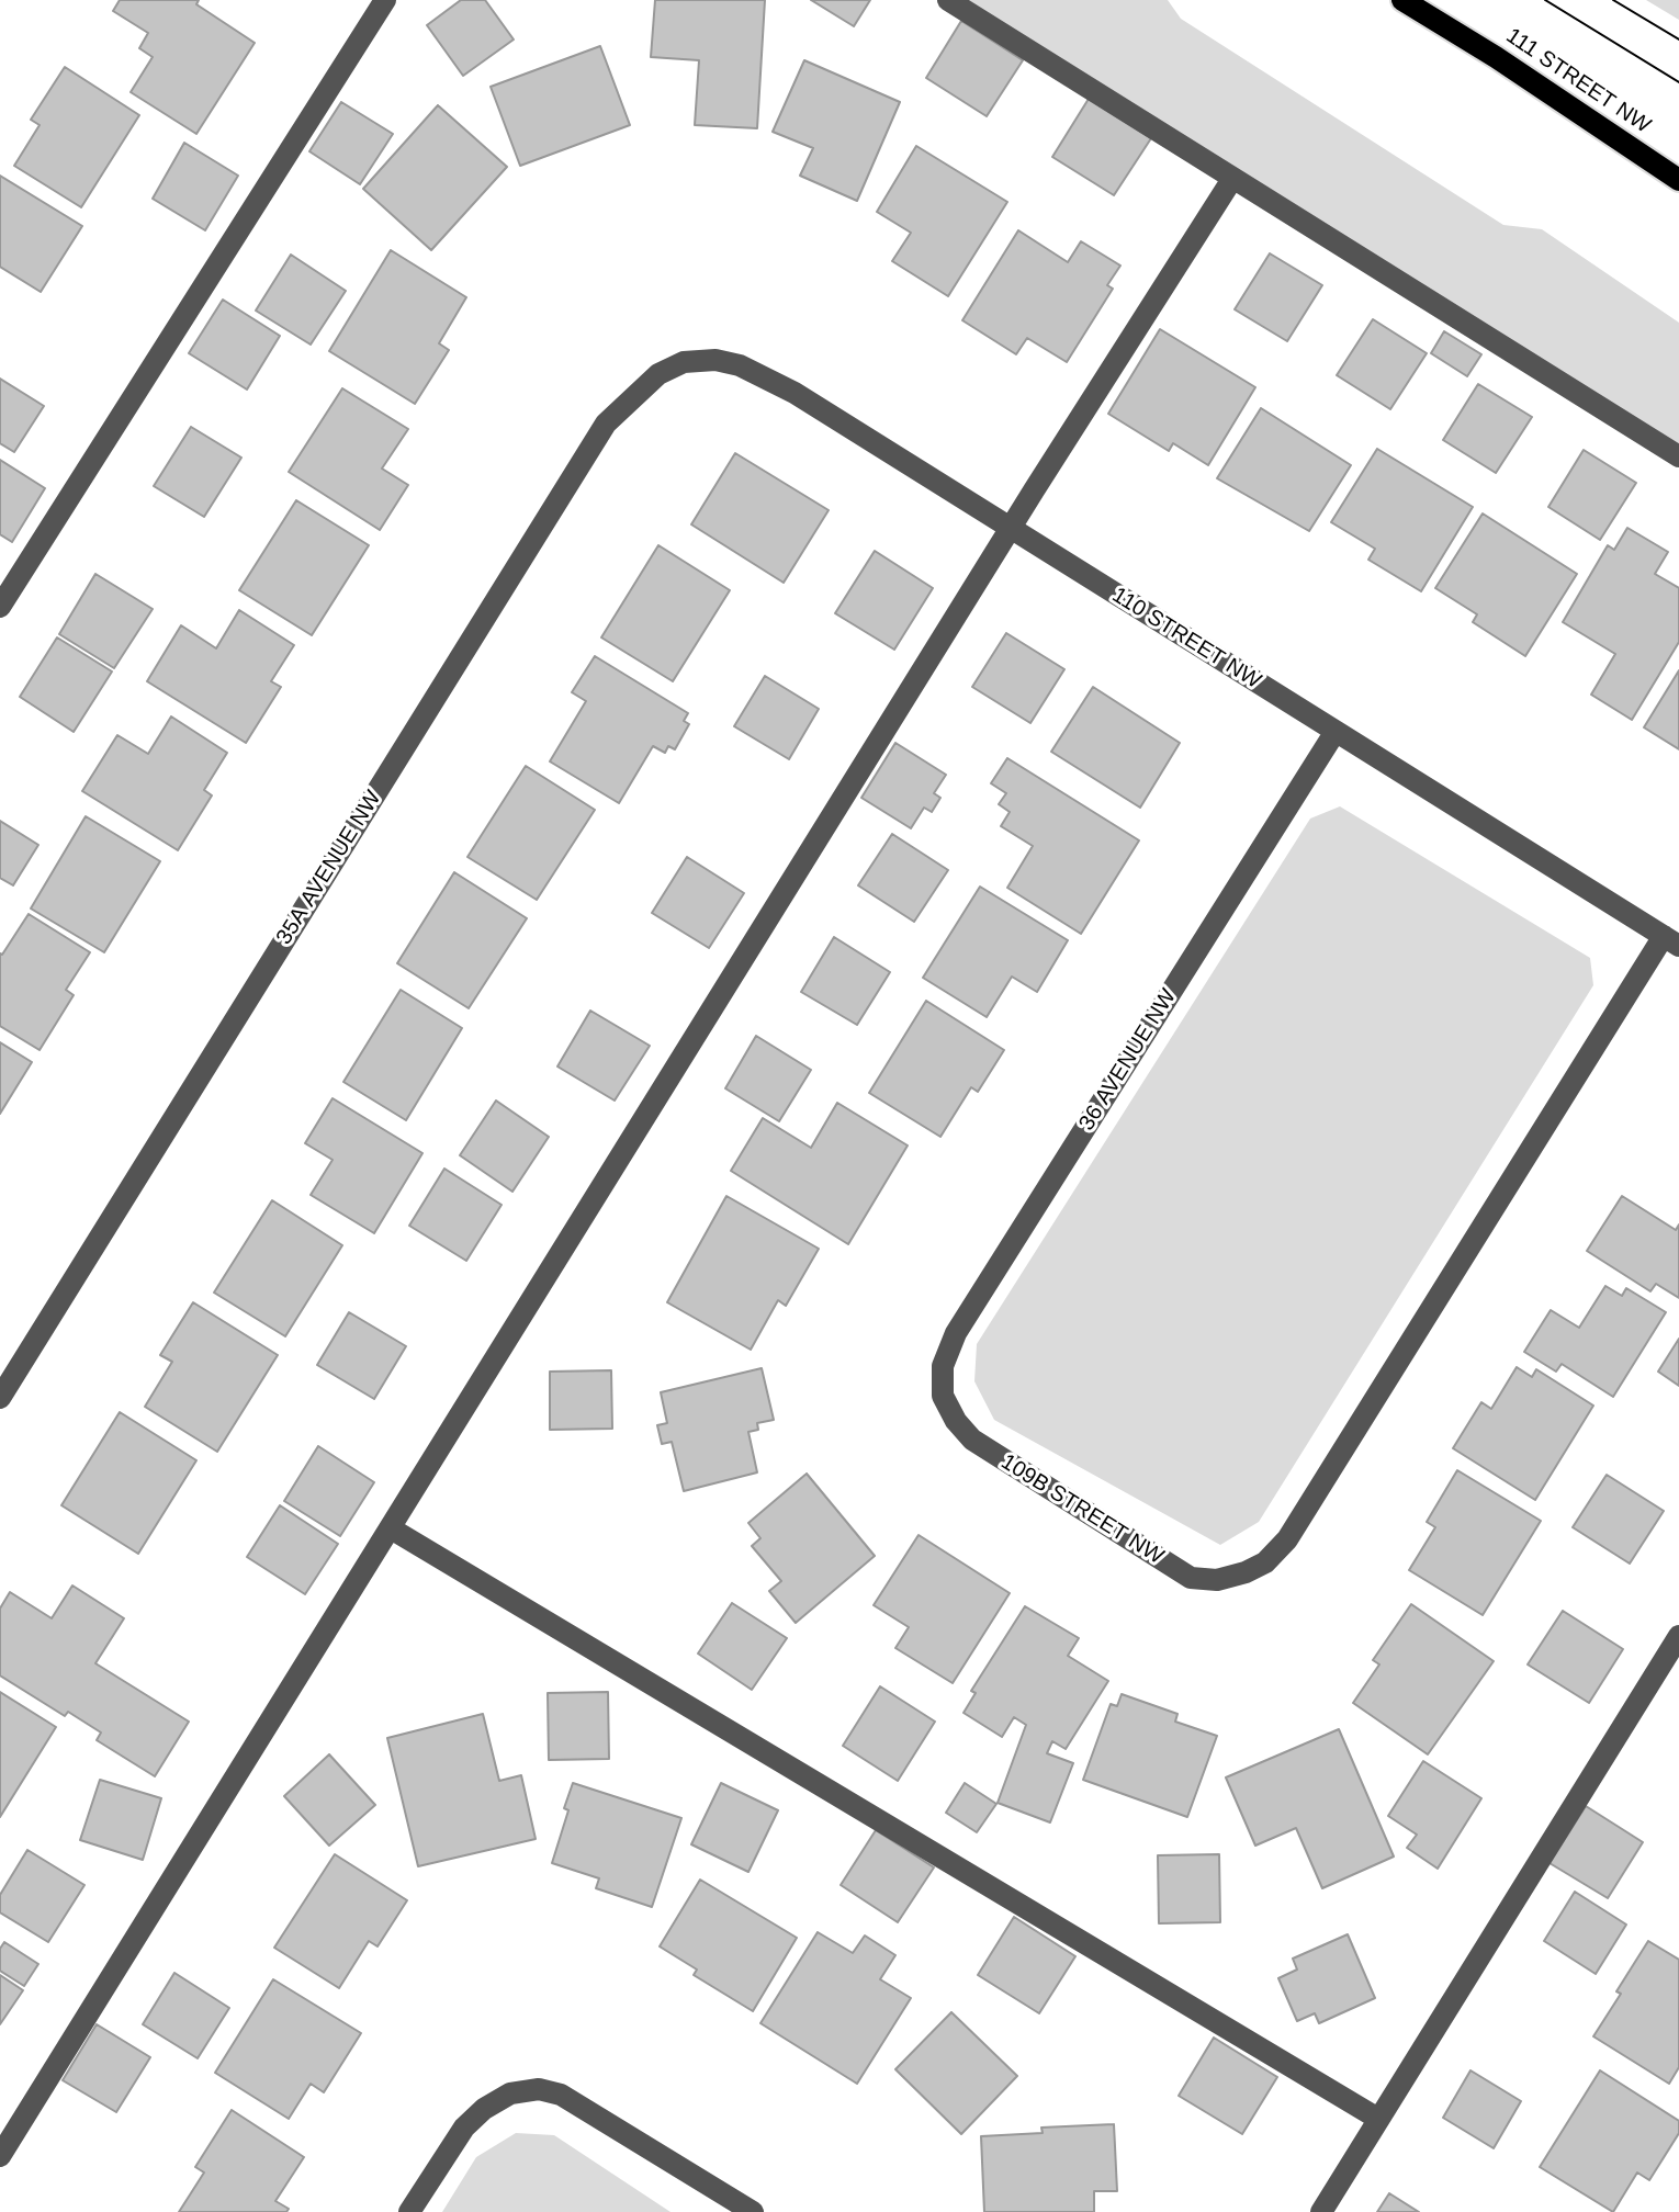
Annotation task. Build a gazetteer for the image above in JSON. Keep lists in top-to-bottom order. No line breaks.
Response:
{"streets":{"main road":["111 STREET NW"],"street":["110 STREET NW","35A AVENUE NW","36 AVENUE NW","109B STREET NW"]},"crossings":[["110 STREET NW","35A AVENUE NW"],["110 STREET NW","36 AVENUE NW"],["110 STREET NW","109B STREET NW"],["36 AVENUE NW","109B STREET NW"]]}
